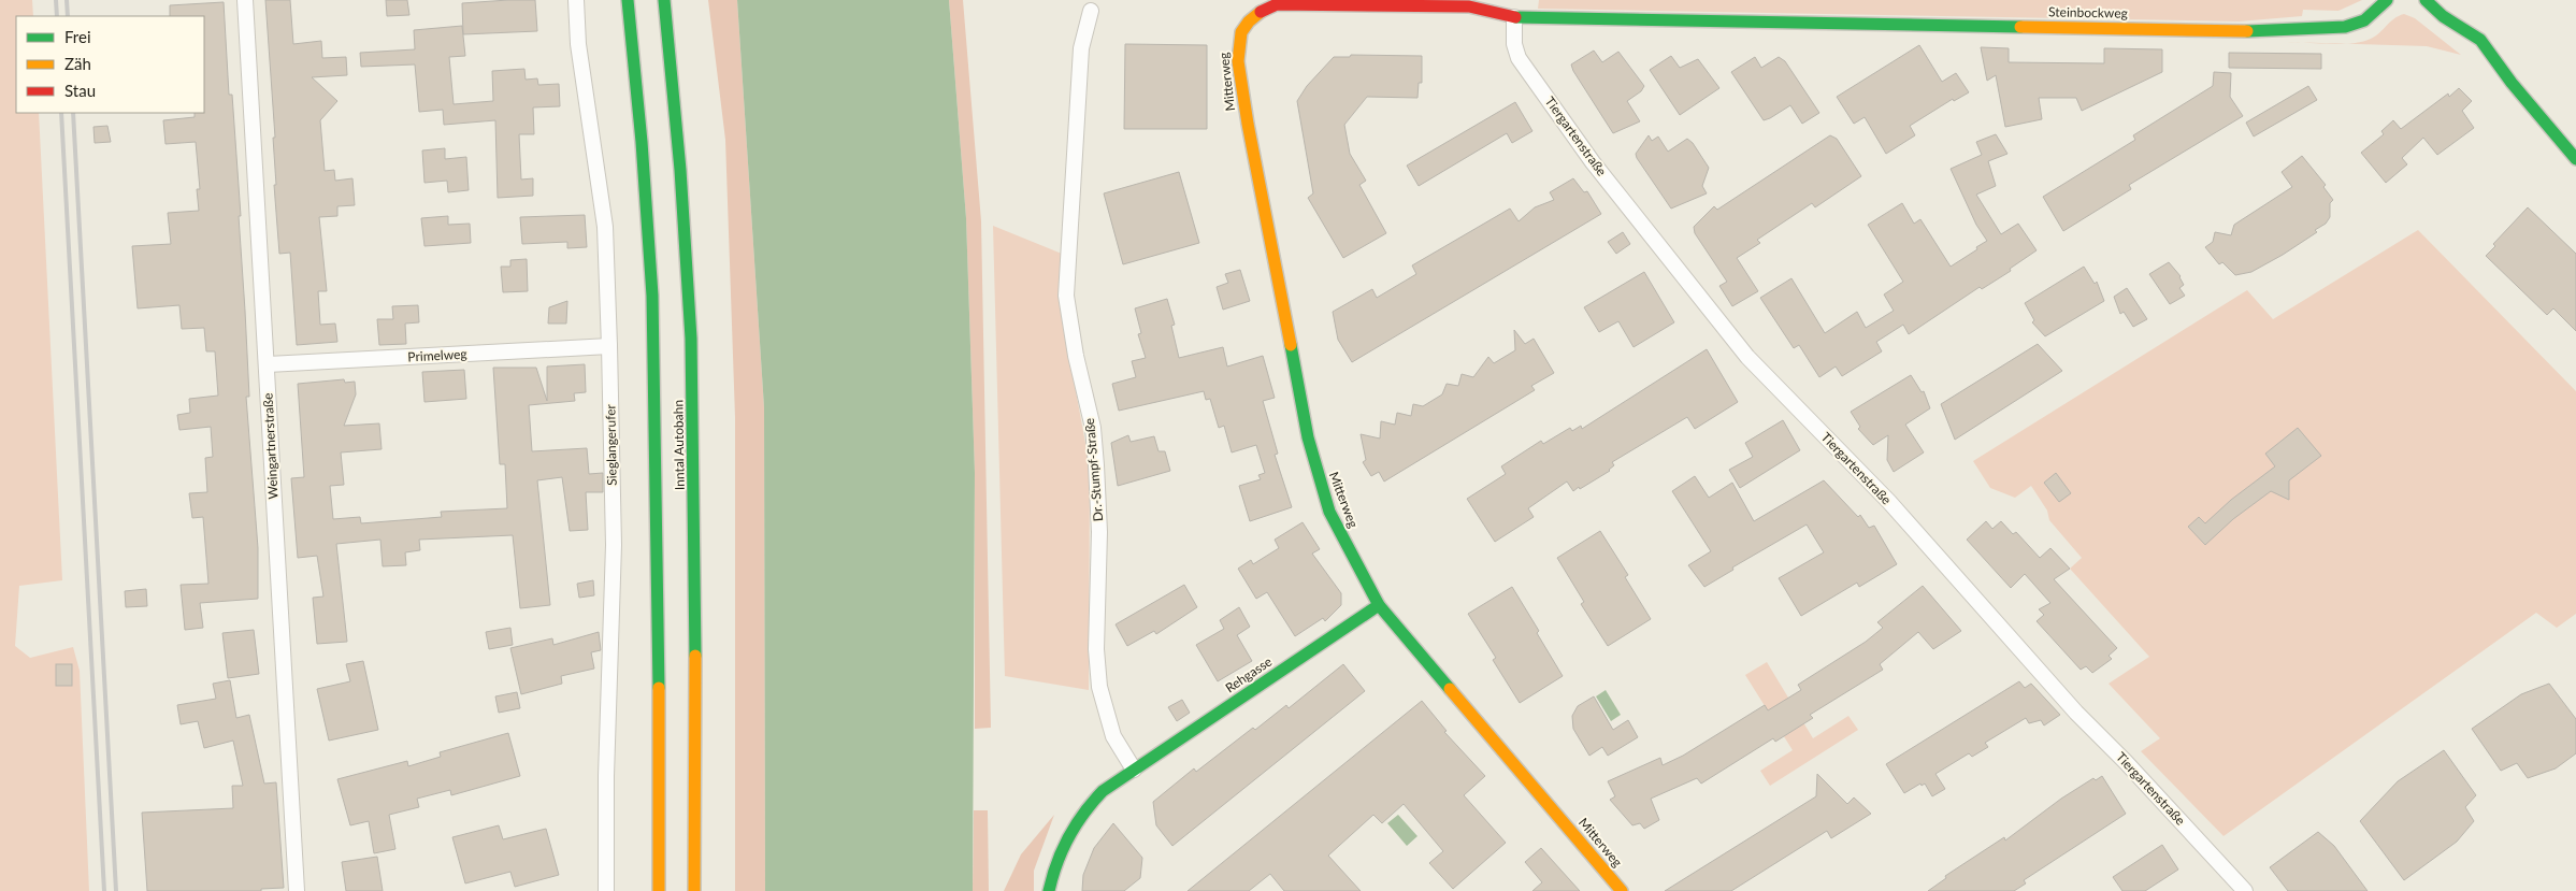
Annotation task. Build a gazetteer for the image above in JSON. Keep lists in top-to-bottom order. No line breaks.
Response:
{"streets":{"main road":["Steinbockweg","Mitterweg","Inntal Autobahn","Rehgasse"],"street":["Tiergartenstraße","Primelweg","Sieglangerufer","Weingartnerstraße","Dr.-Stumpf-Straße"]},"crossings":[["Steinbockweg","Mitterweg"],["Steinbockweg","Tiergartenstraße"],["Mitterweg","Rehgasse"],["Primelweg","Sieglangerufer"],["Primelweg","Weingartnerstraße"],["Dr.-Stumpf-Straße","Rehgasse"]],"legend":["Frei","Zäh","Stau"]}
